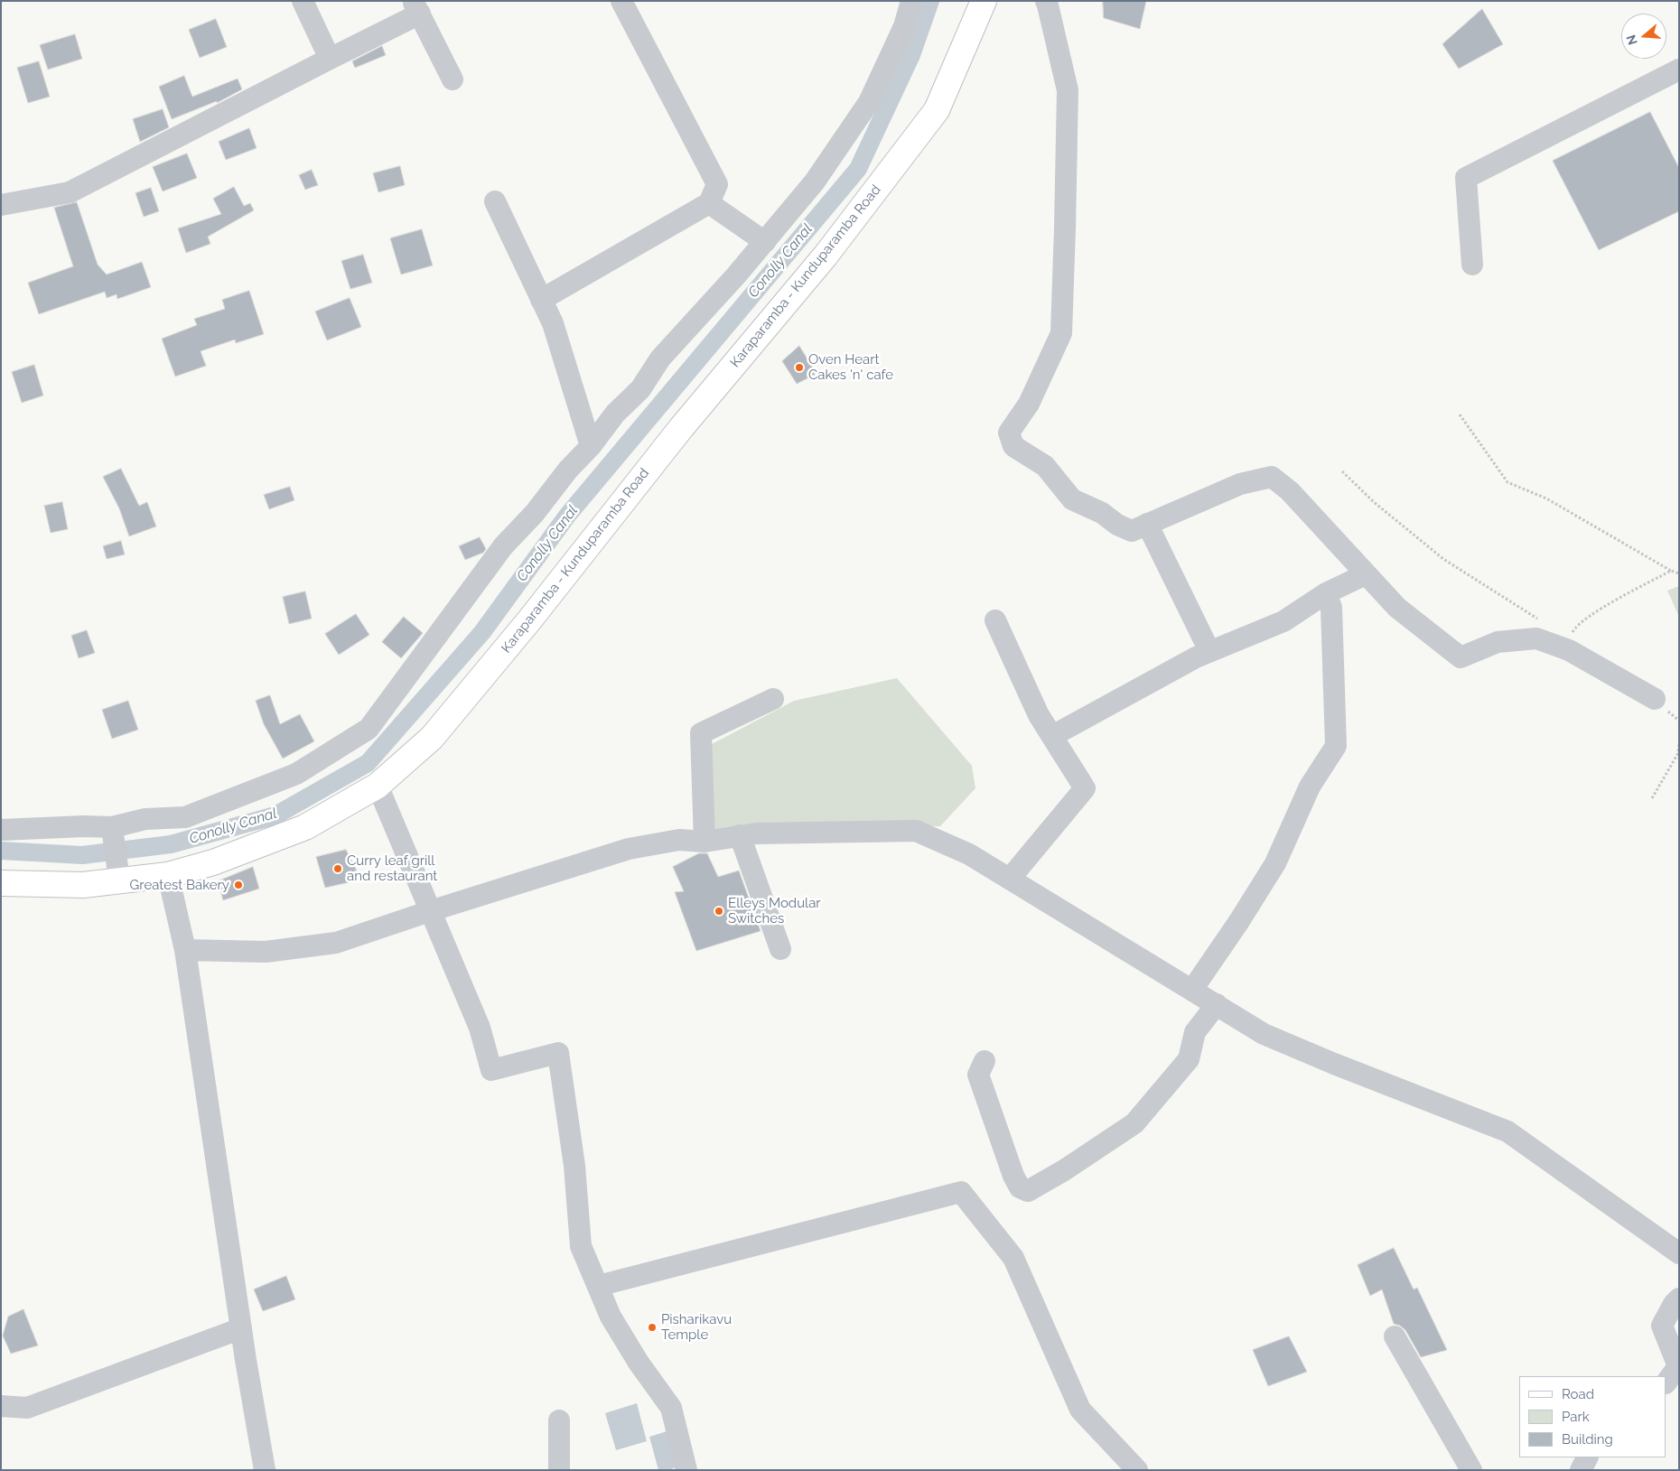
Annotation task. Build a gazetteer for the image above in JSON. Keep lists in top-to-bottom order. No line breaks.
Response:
{"streets":{"main road":["Karaparamba - Kunduparamba Road"]},"water":["Conolly Canal"],"places":["Oven Heart Cakes 'n' cafe","Curry leaf grill and restaurant","Greatest Bakery","Elleys Modular Switches","Pisharikavu Temple"],"legend":["Road","Park","Building"],"north":"left"}
